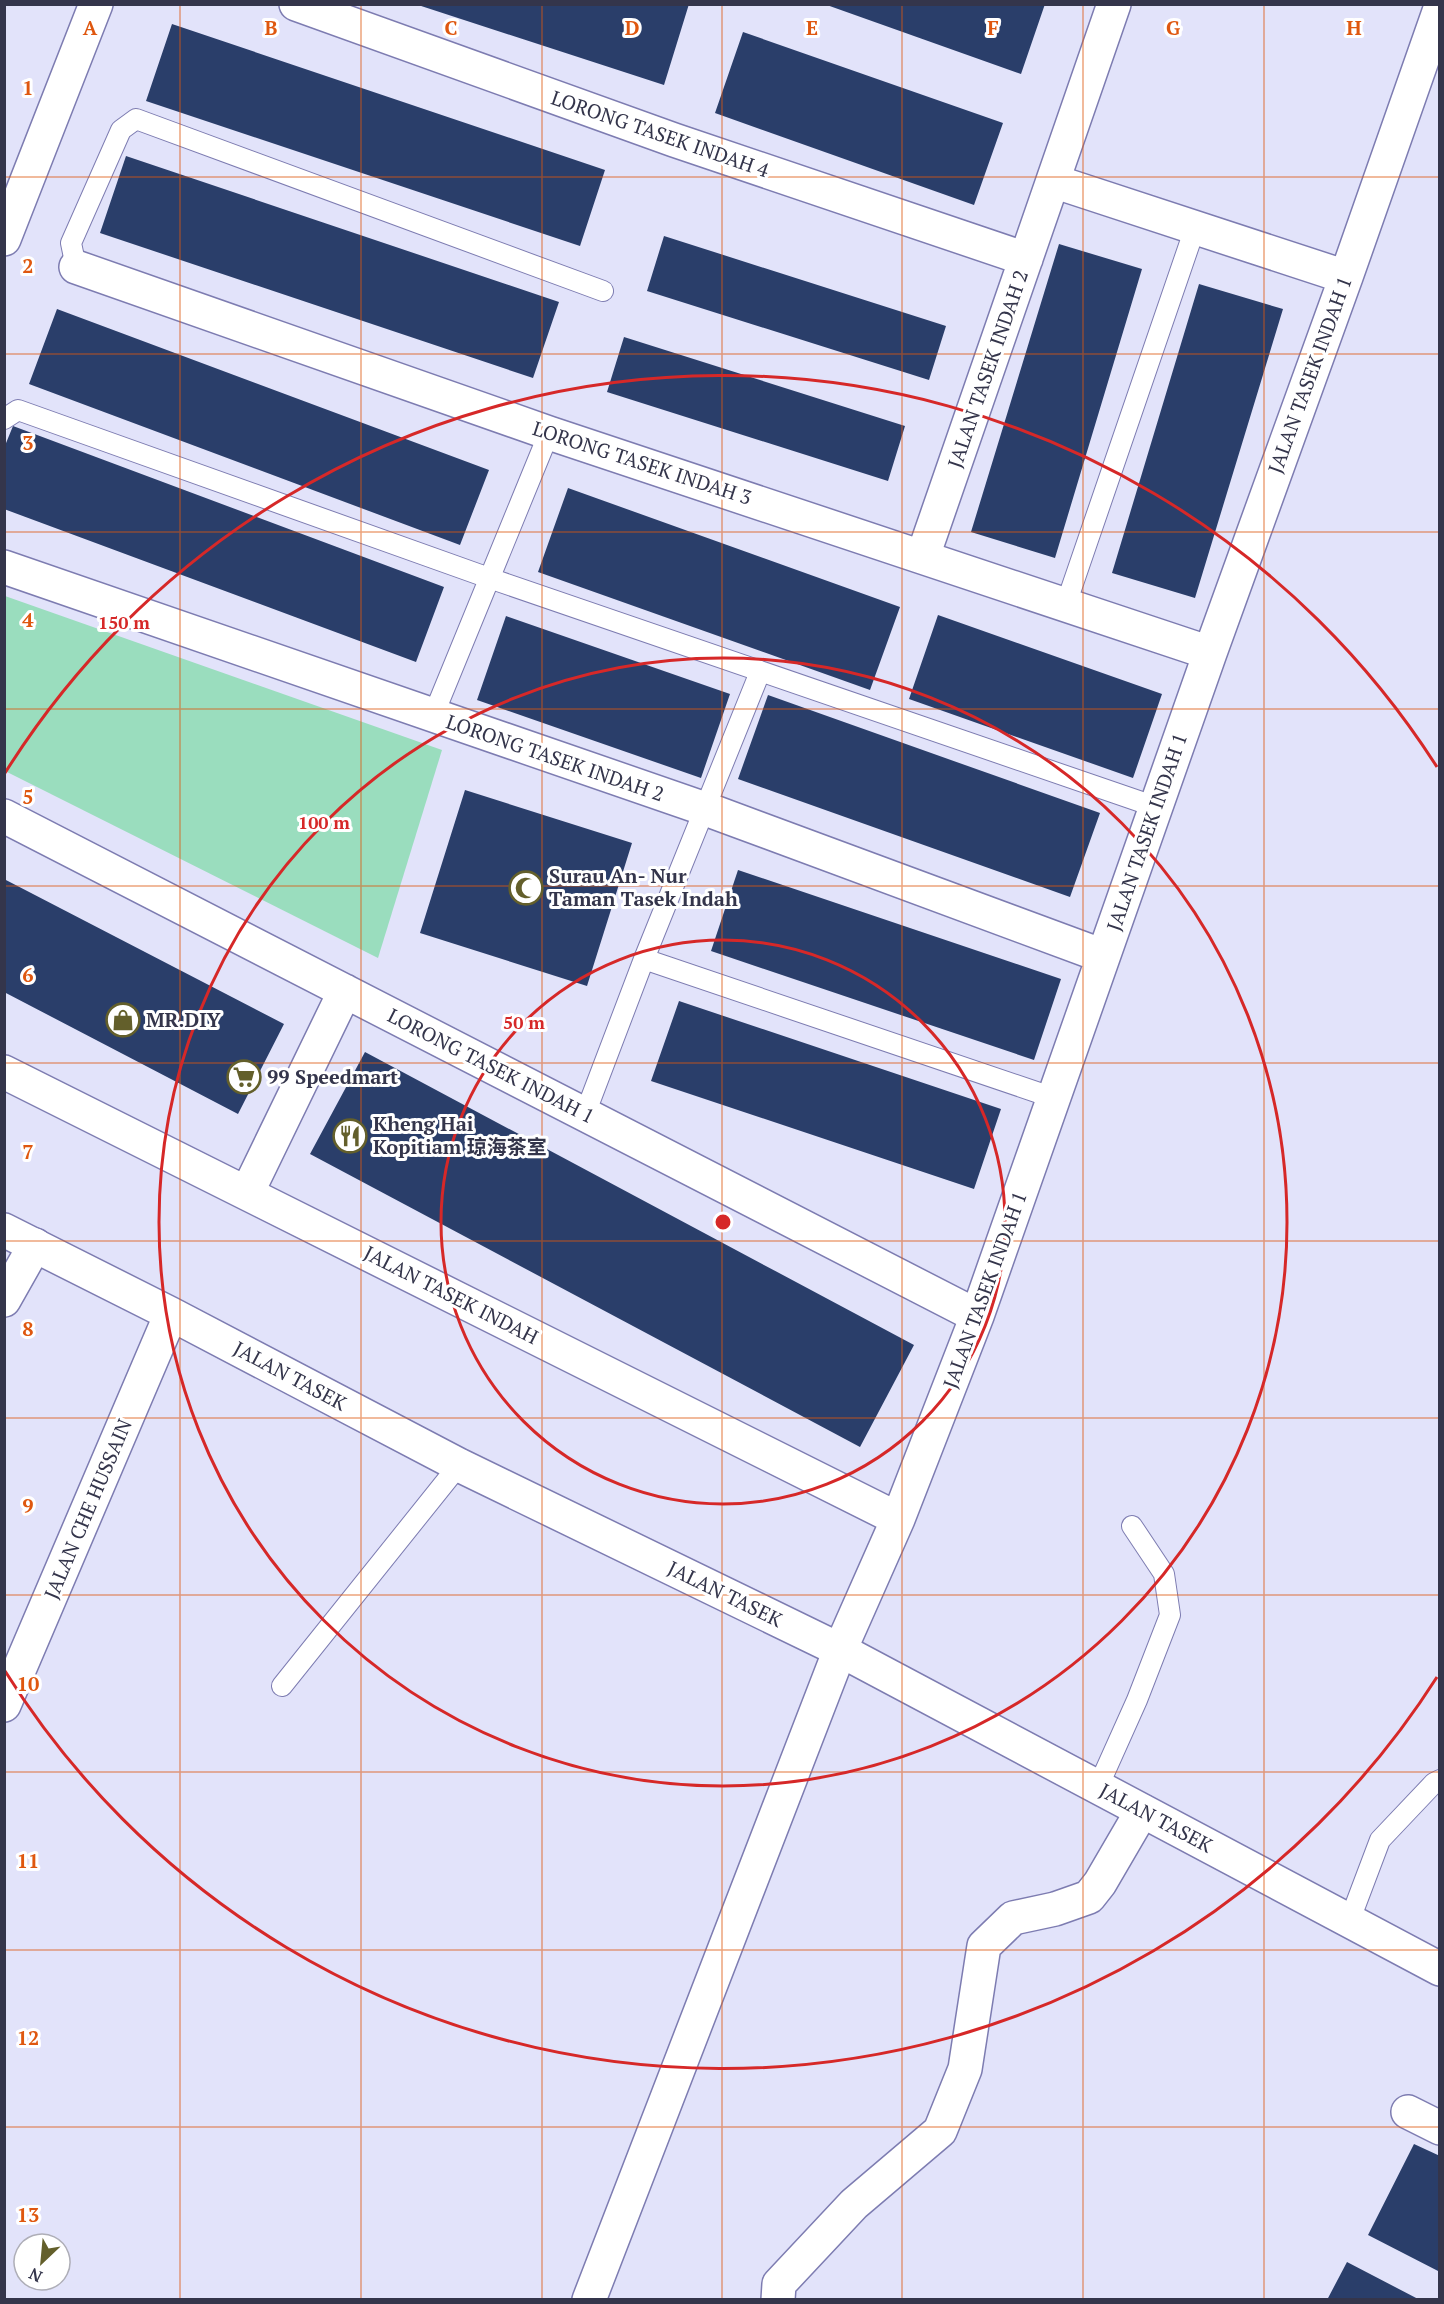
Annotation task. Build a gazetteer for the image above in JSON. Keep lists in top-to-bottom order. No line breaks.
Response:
{"streets":{"street":["LORONG TASEK INDAH 4","JALAN TASEK INDAH 2","JALAN TASEK INDAH 1","LORONG TASEK INDAH 3","LORONG TASEK INDAH 2","LORONG TASEK INDAH 1","JALAN TASEK INDAH","JALAN TASEK","JALAN CHE HUSSAIN"]},"crossings":[["LORONG TASEK INDAH 4","JALAN TASEK INDAH 2"],["JALAN TASEK INDAH 2","LORONG TASEK INDAH 3"],["JALAN TASEK INDAH 1","LORONG TASEK INDAH 3"],["JALAN TASEK INDAH 1","LORONG TASEK INDAH 2"],["JALAN TASEK INDAH 1","LORONG TASEK INDAH 1"],["JALAN TASEK INDAH 1","JALAN TASEK INDAH"],["JALAN TASEK INDAH 1","JALAN TASEK"],["JALAN TASEK","JALAN CHE HUSSAIN"]],"places":{"mosque":["Surau An- Nur Taman Tasek Indah"],"shop":["MR.DIY"],"supermarket":["99 Speedmart"],"restaurant":["Kheng Hai Kopitiam 琼海茶室"]},"north":"bottom left","grid":{"columns":["A","B","C","D","E","F","G","H"],"rows":["1","2","3","4","5","6","7","8","9","10","11","12","13"]},"rings":["150 m","100 m","50 m"]}
